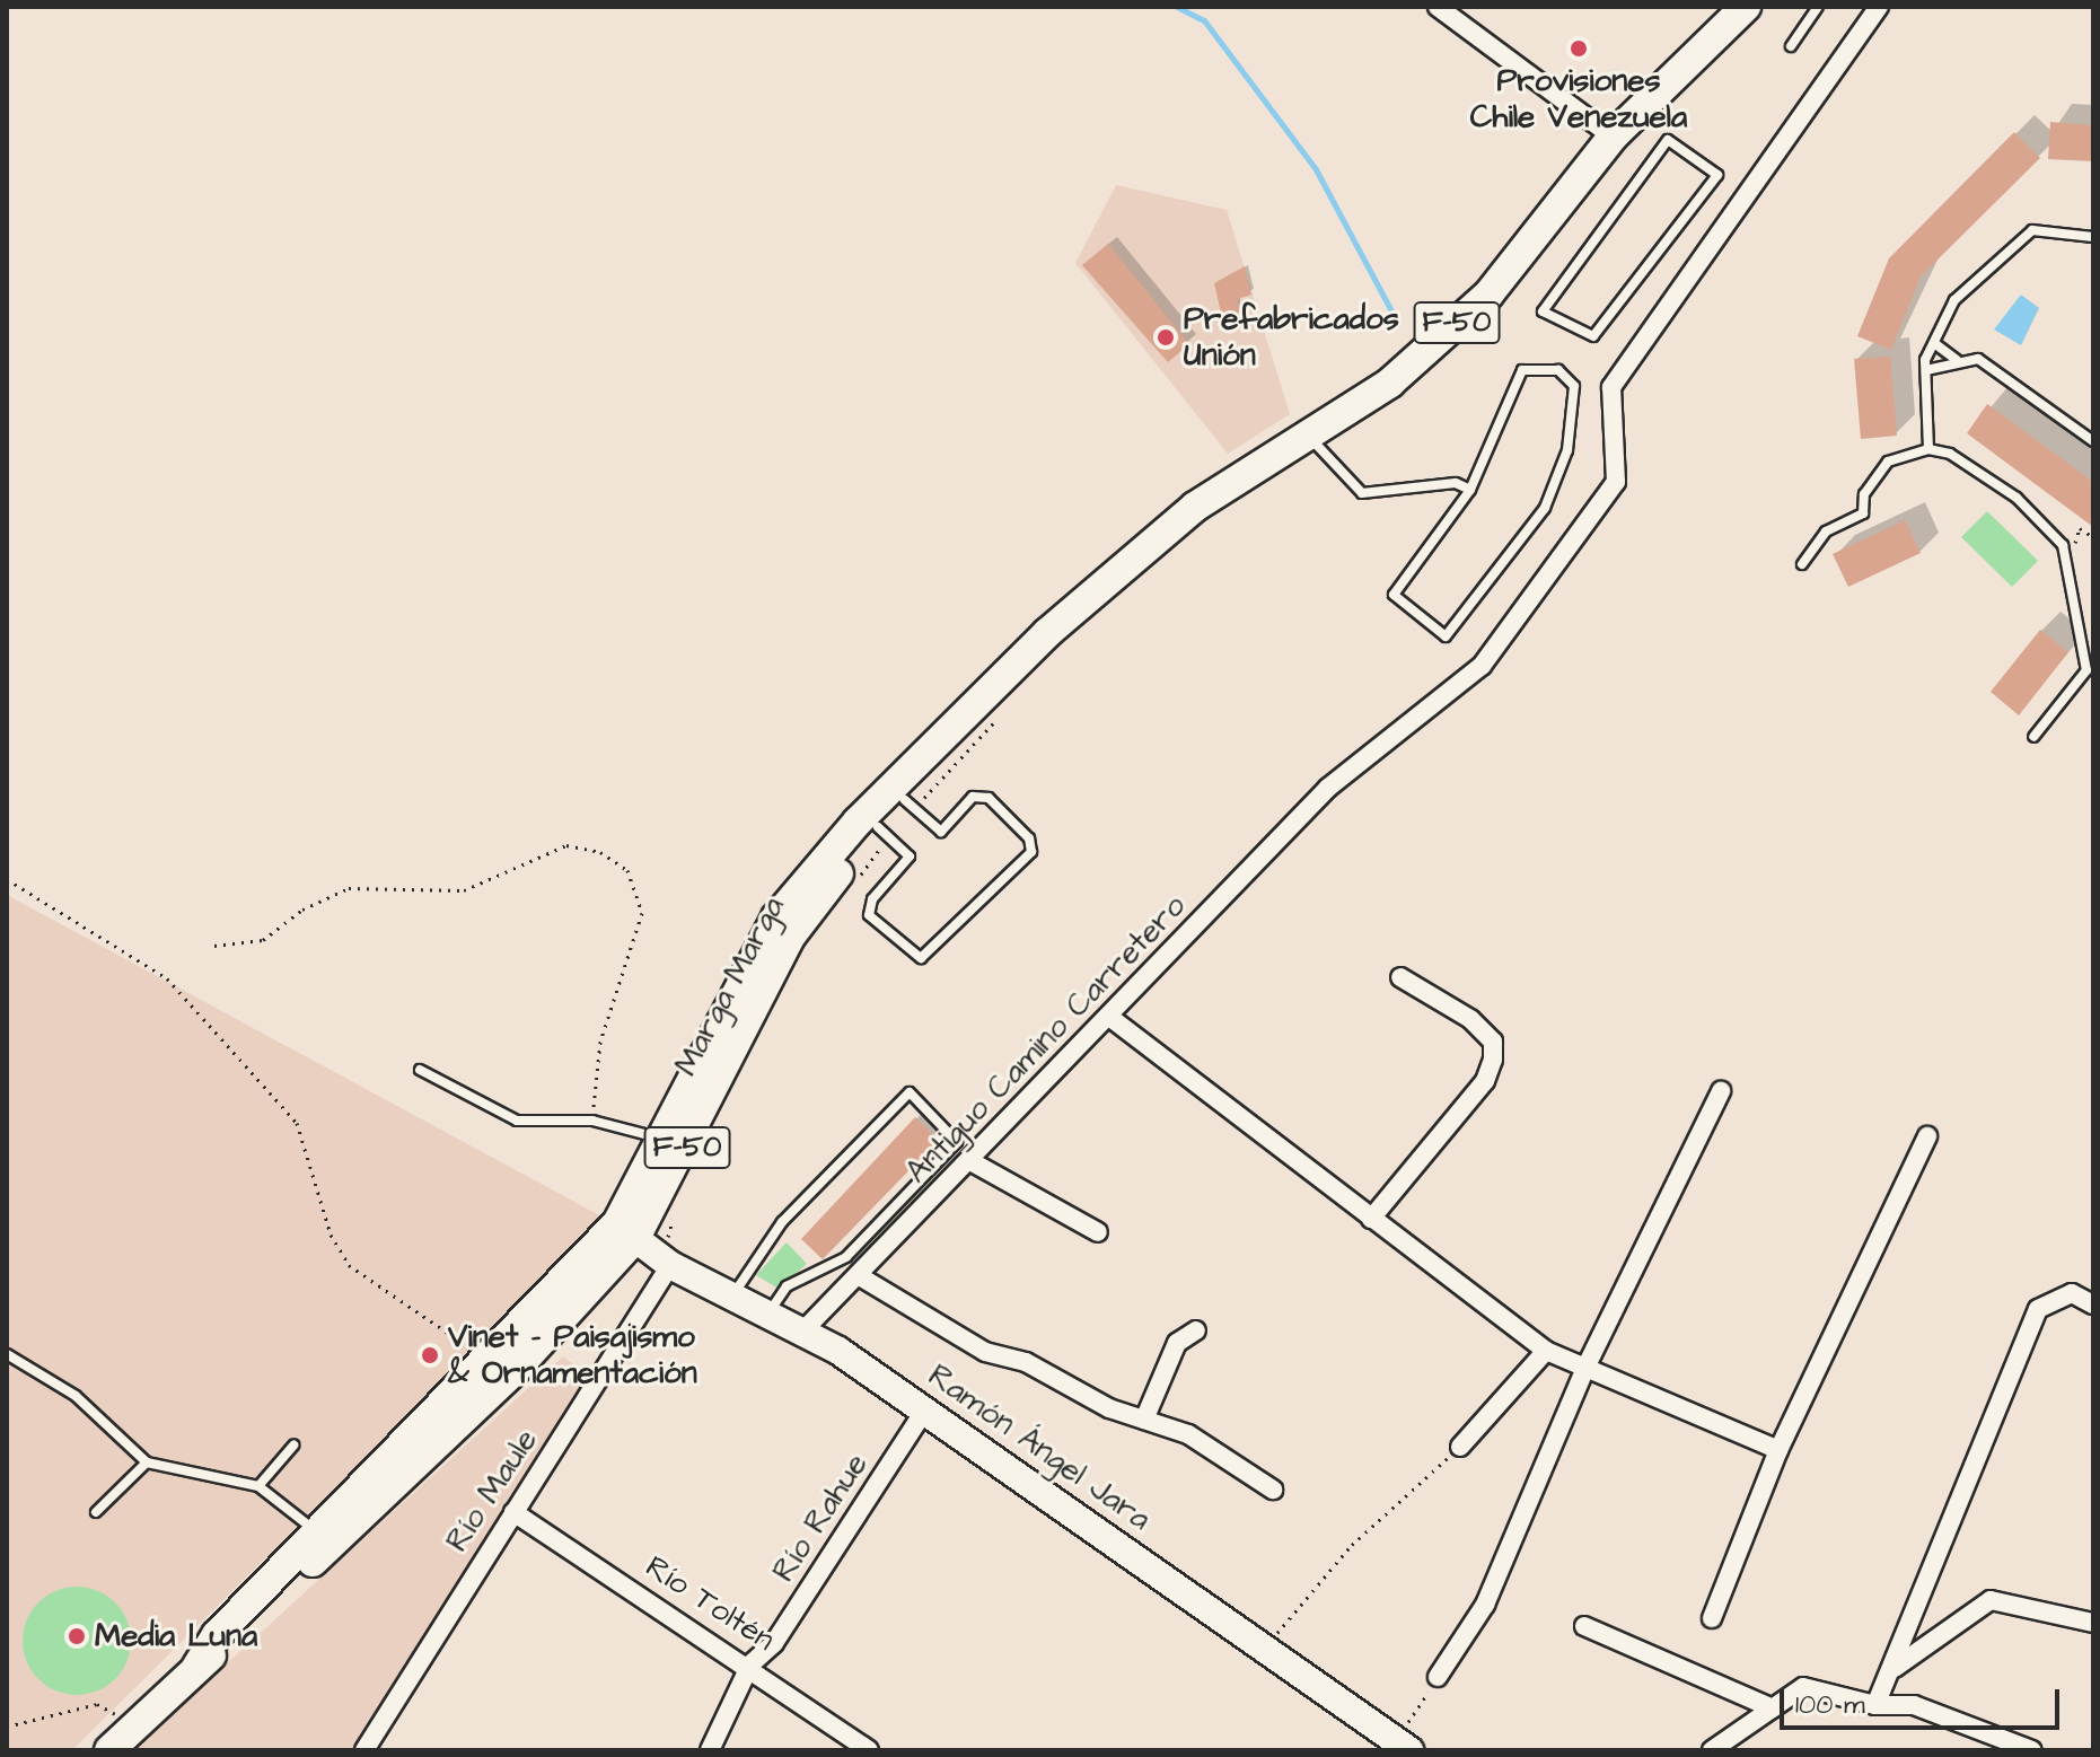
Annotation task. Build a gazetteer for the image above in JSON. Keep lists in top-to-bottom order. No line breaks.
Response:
{"streets":{"main road":["F-50","Marga Marga","Ramón Ángel Jara"],"street":["Antiguo Camino Carretero","Río Maule","Río Rahue","Río Toltén"]},"crossings":[["Marga Marga","Ramón Ángel Jara"],["Marga Marga","Río Maule"],["Antiguo Camino Carretero","Ramón Ángel Jara"],["Ramón Ángel Jara","Río Maule"],["Ramón Ángel Jara","Río Rahue"],["Río Maule","Río Toltén"],["Río Rahue","Río Toltén"]],"places":["Provisiones Chile Venezuela","Prefabricados Unión","Vinet - Paisajismo & Ornamentación","Media Luna"],"scale_bar":"100 m"}
